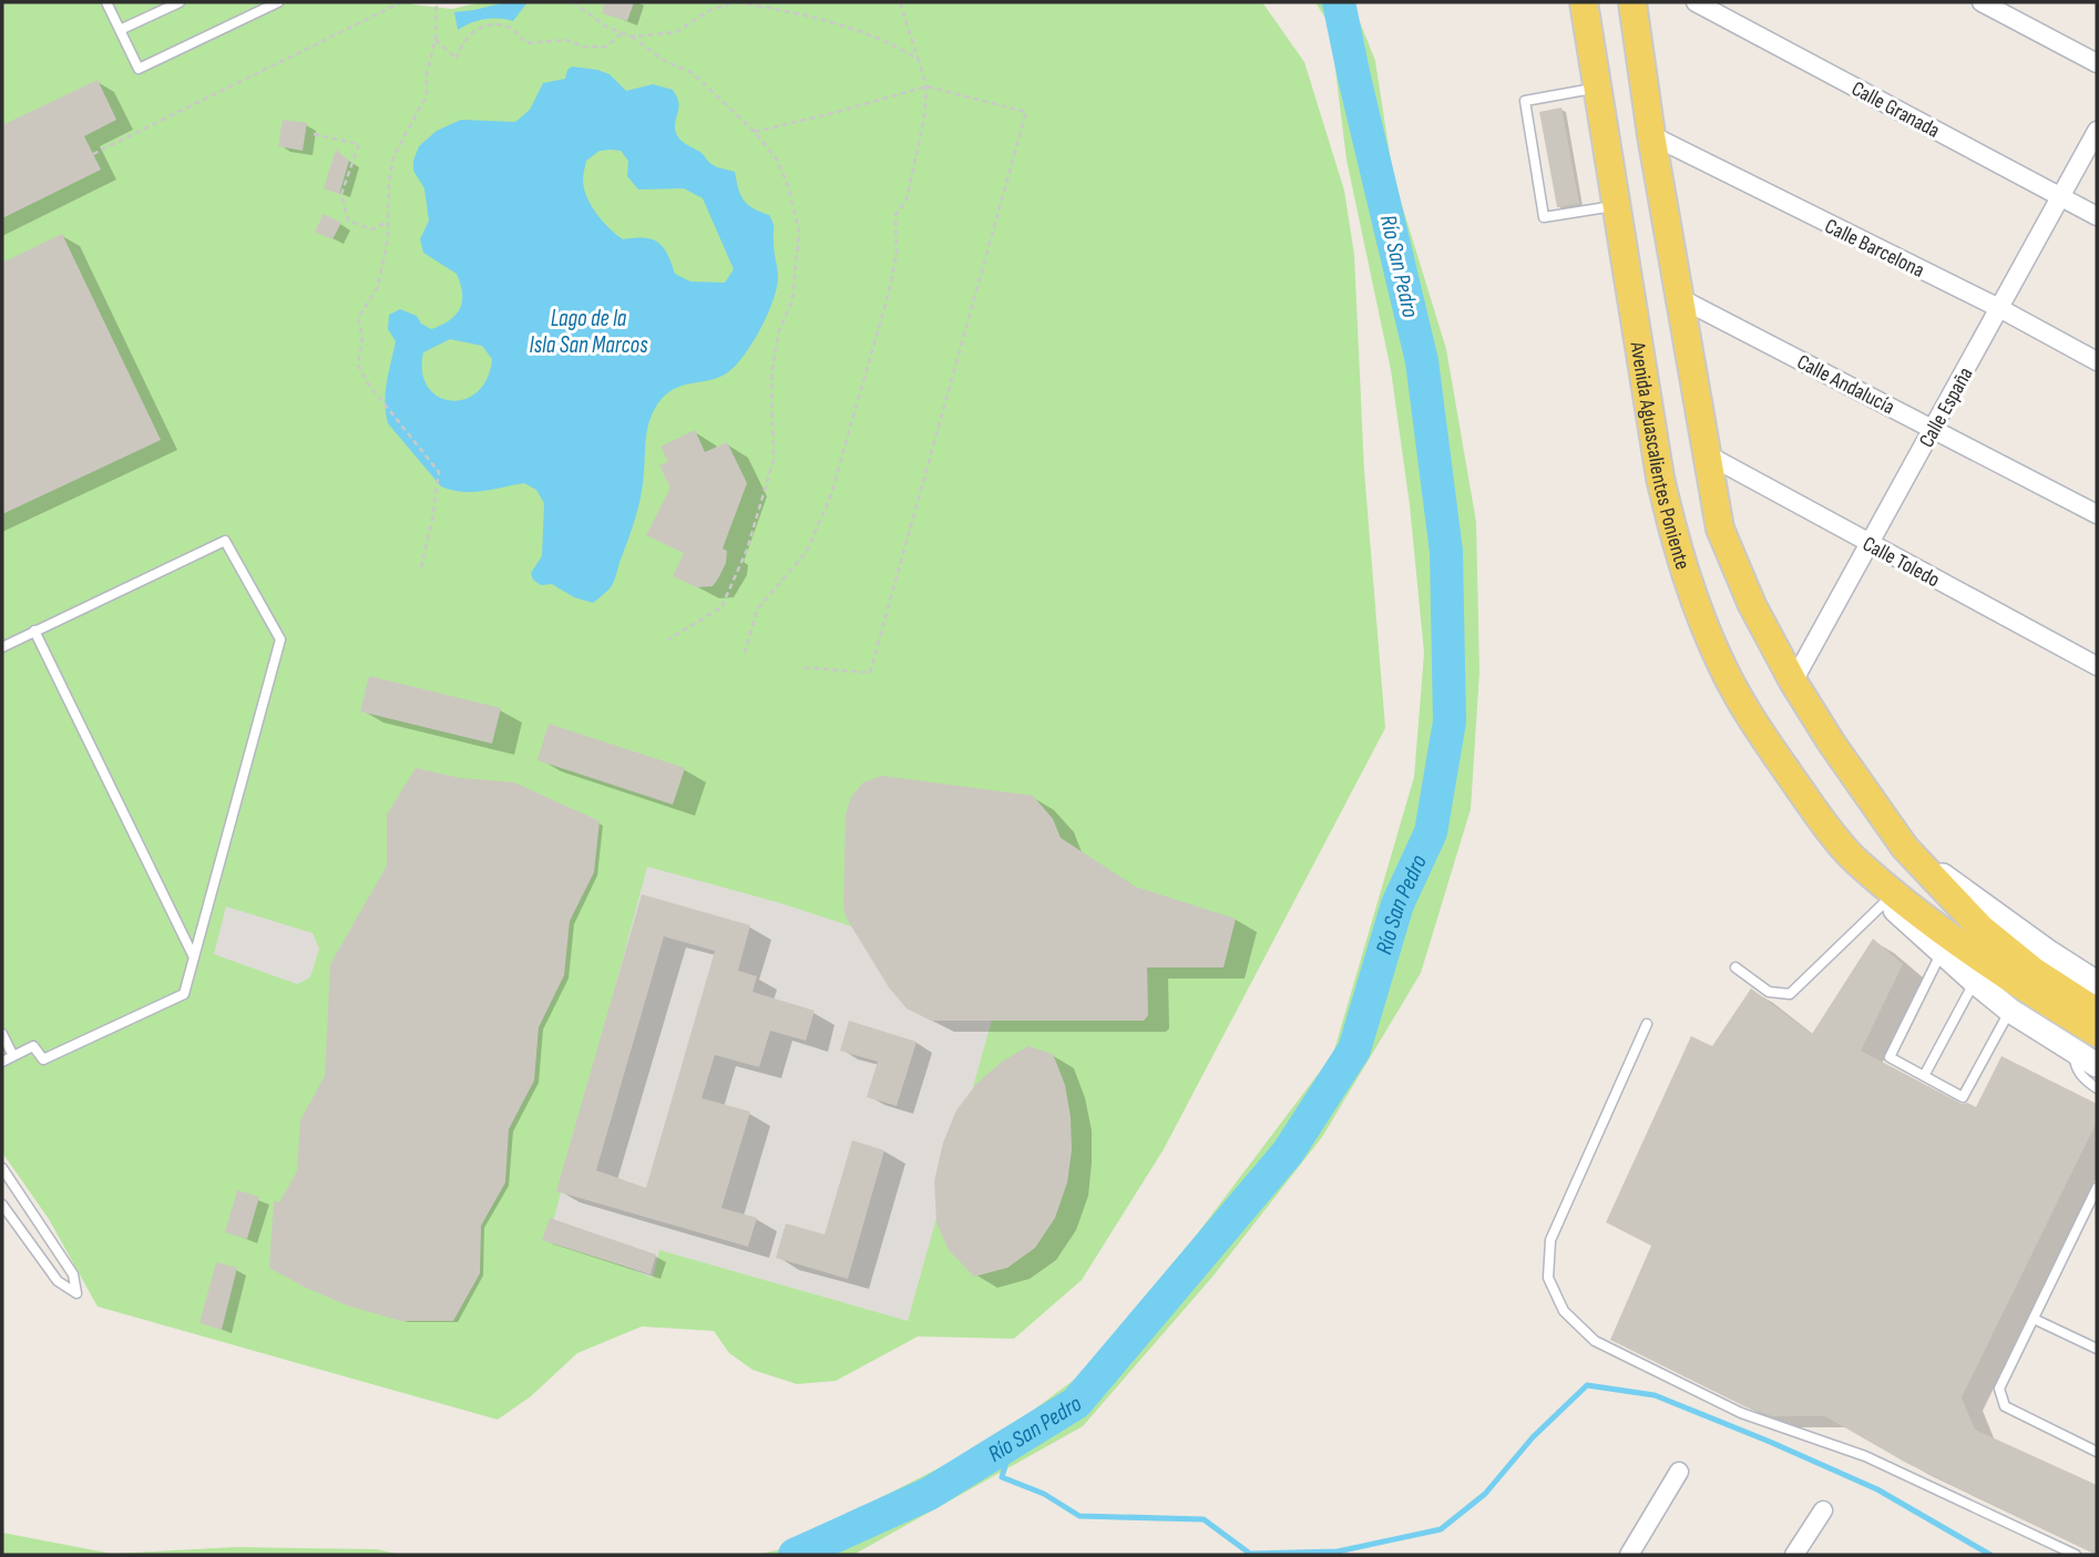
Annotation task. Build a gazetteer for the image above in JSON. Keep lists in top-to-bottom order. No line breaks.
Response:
{"streets":{"main road":["Avenida Aguascalientes Poniente"],"street":["Calle Granada","Calle Barcelona","Calle Andalucía","Calle España","Calle Toledo"]},"crossings":[["Calle Granada","Calle España"],["Calle Barcelona","Calle España"],["Calle Barcelona","Avenida Aguascalientes Poniente"],["Calle Andalucía","Calle España"],["Calle Andalucía","Avenida Aguascalientes Poniente"],["Calle España","Avenida Aguascalientes Poniente"],["Calle España","Calle Toledo"],["Avenida Aguascalientes Poniente","Calle Toledo"]],"water":["Río San Pedro","Lago de la Isla San Marcos"]}
